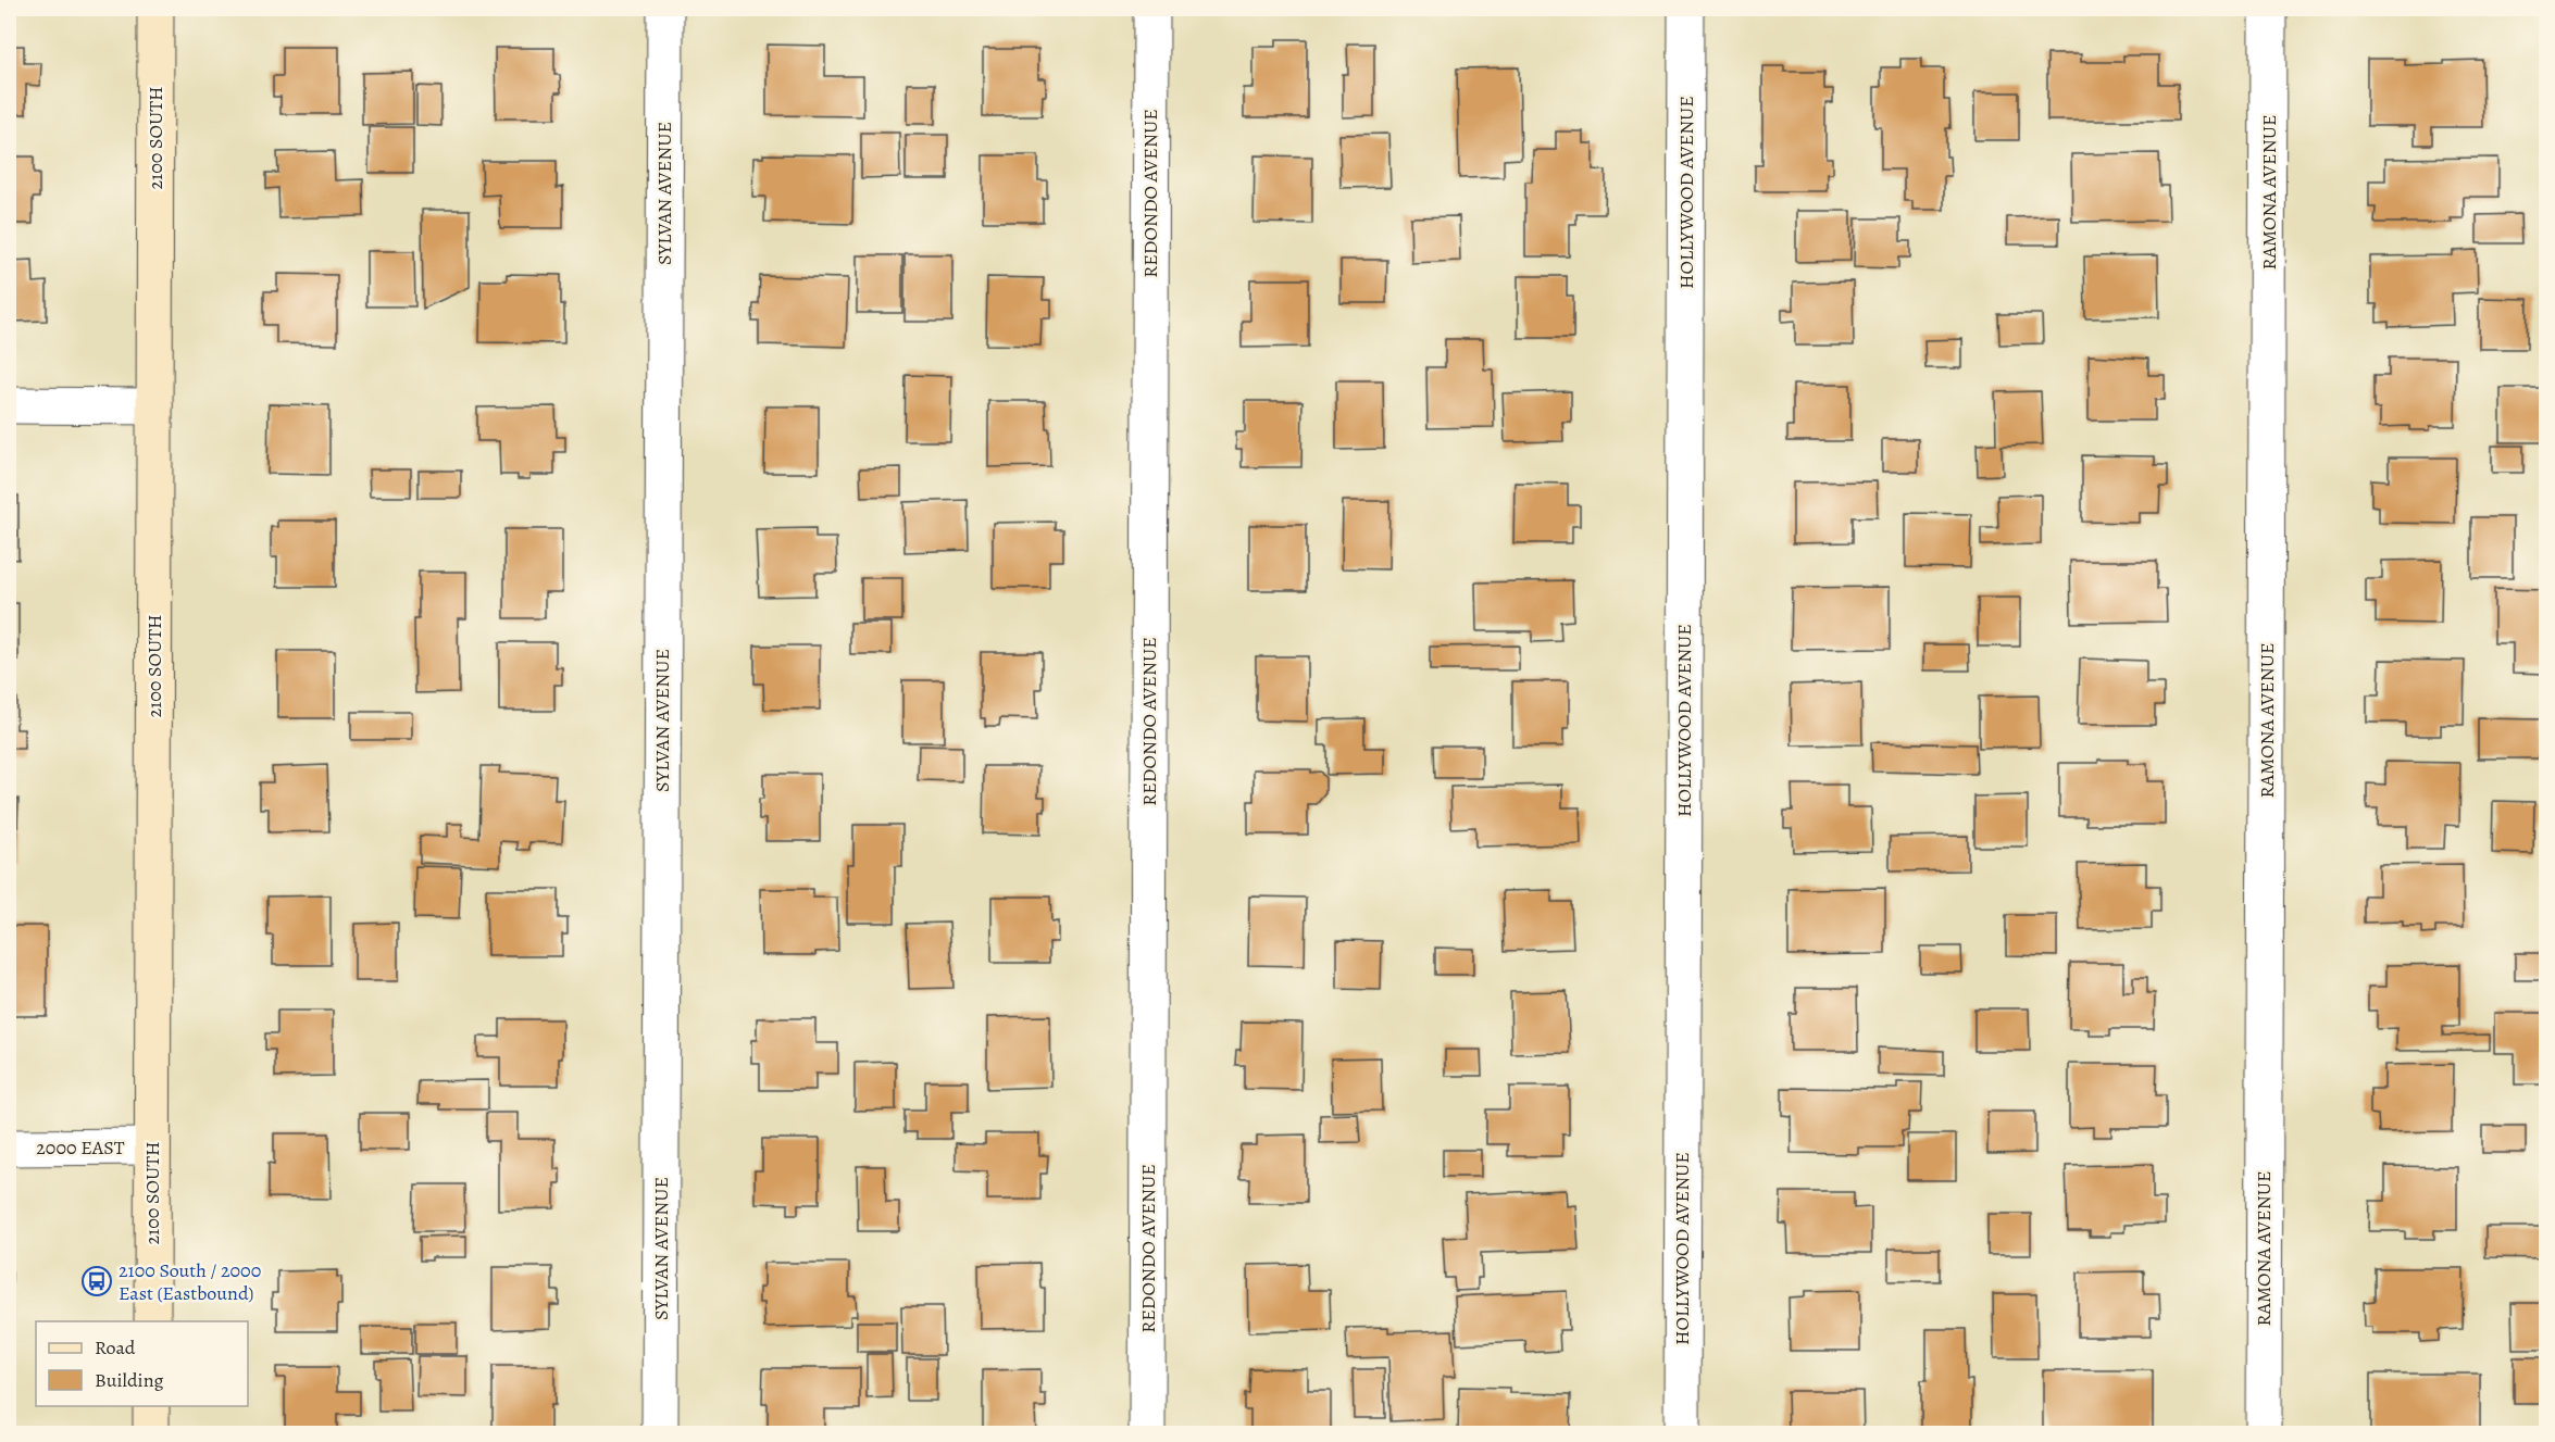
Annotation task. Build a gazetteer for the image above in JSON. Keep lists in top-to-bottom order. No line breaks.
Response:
{"streets":{"main road":["2100 SOUTH"],"street":["HOLLYWOOD AVENUE","RAMONA AVENUE","SYLVAN AVENUE","REDONDO AVENUE","2000 EAST"]},"crossings":[["2100 SOUTH","2000 EAST"]],"places":{"bus stop":["2100 South / 2000 East (Eastbound)"]},"legend":["Road","Building"]}
